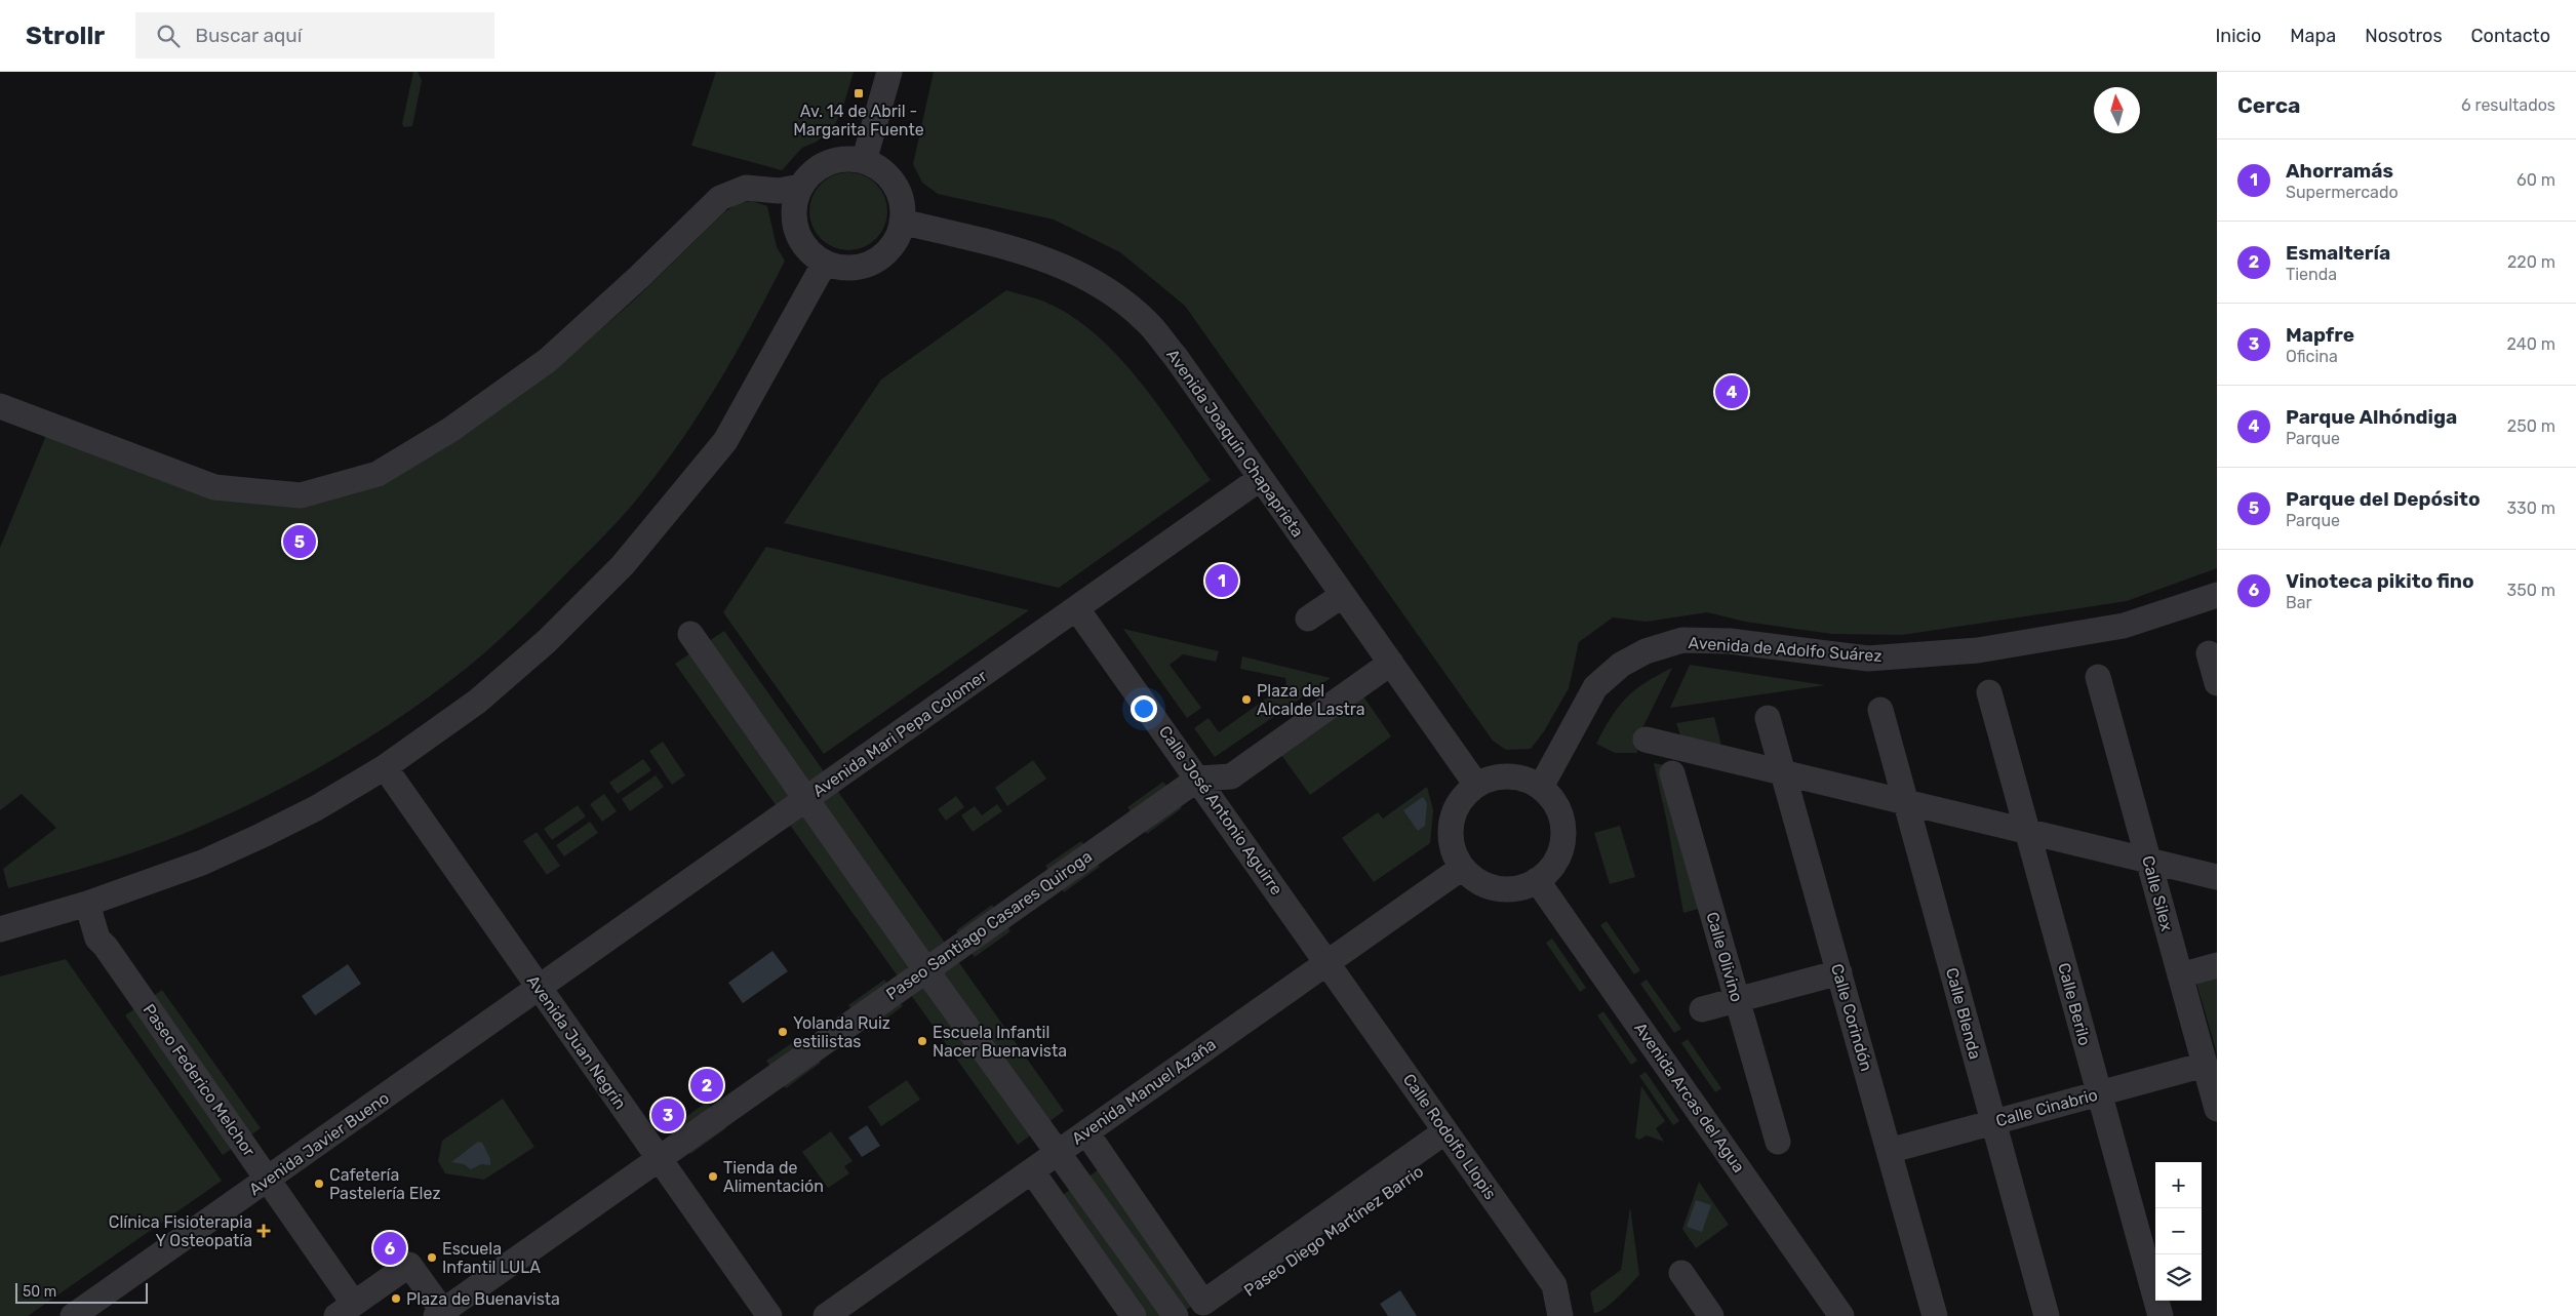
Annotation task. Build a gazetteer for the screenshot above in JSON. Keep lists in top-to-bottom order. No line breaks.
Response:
{"streets":{"street":["Avenida Joaquín Chapaprieta","Avenida de Adolfo Suárez","Avenida Mari Pepa Colomer","Calle José Antonio Aguirre","Calle Silex","Paseo Santiago Casares Quiroga","Calle Olivino","Calle Berilo","Calle Blenda","Calle Corindón","Avenida Juan Negrín","Paseo Federico Melchor","Avenida Manuel Azaña","Avenida Arcas del Agua","Calle Cinabrio","Calle Rodolfo Llopis","Avenida Javier Bueno","Paseo Diego Martínez Barrio"]},"crossings":[["Avenida Joaquín Chapaprieta","Avenida de Adolfo Suárez"],["Avenida Joaquín Chapaprieta","Avenida Mari Pepa Colomer"],["Avenida Joaquín Chapaprieta","Avenida Manuel Azaña"],["Avenida Joaquín Chapaprieta","Avenida Arcas del Agua"],["Avenida de Adolfo Suárez","Avenida Manuel Azaña"],["Avenida de Adolfo Suárez","Avenida Arcas del Agua"],["Avenida Mari Pepa Colomer","Calle José Antonio Aguirre"],["Avenida Mari Pepa Colomer","Avenida Juan Negrín"],["Avenida Mari Pepa Colomer","Avenida Javier Bueno"],["Calle José Antonio Aguirre","Paseo Santiago Casares Quiroga"],["Calle José Antonio Aguirre","Avenida Manuel Azaña"],["Calle José Antonio Aguirre","Calle Rodolfo Llopis"],["Calle Silex","Calle Cinabrio"],["Paseo Santiago Casares Quiroga","Avenida Juan Negrín"],["Calle Berilo","Calle Cinabrio"],["Calle Blenda","Calle Cinabrio"],["Calle Corindón","Calle Cinabrio"],["Avenida Juan Negrín","Avenida Javier Bueno"],["Paseo Federico Melchor","Avenida Javier Bueno"],["Avenida Manuel Azaña","Avenida Arcas del Agua"],["Avenida Manuel Azaña","Calle Rodolfo Llopis"],["Calle Rodolfo Llopis","Paseo Diego Martínez Barrio"]],"places":{"transit":["Av. 14 de Abril - Margarita Fuente"],"other":["Plaza del Alcalde Lastra","Yolanda Ruiz estilistas","Escuela Infantil Nacer Buenavista","Tienda de Alimentación","Cafetería Pastelería Elez","Escuela Infantil LULA","Plaza de Buenavista"],"health":["Clínica Fisioterapia Y Osteopatía"]},"scale_bar":"50 m","north":"top","page":{"header":"Strollr","search":"Buscar aquí","nav":["Inicio","Mapa","Nosotros","Contacto"],"heading":["Cerca","6 resultados"],"list":[{"mark":"1","name":"Ahorramás","note":"Supermercado","value":"60 m"},{"mark":"2","name":"Esmaltería","note":"Tienda","value":"220 m"},{"mark":"3","name":"Mapfre","note":"Oficina","value":"240 m"},{"mark":"4","name":"Parque Alhóndiga","note":"Parque","value":"250 m"},{"mark":"5","name":"Parque del Depósito","note":"Parque","value":"330 m"},{"mark":"6","name":"Vinoteca pikito fino","note":"Bar","value":"350 m"}],"pins":["4","5","1","2","3","6"],"map_buttons":["+","−"],"scale":"50 m"}}
